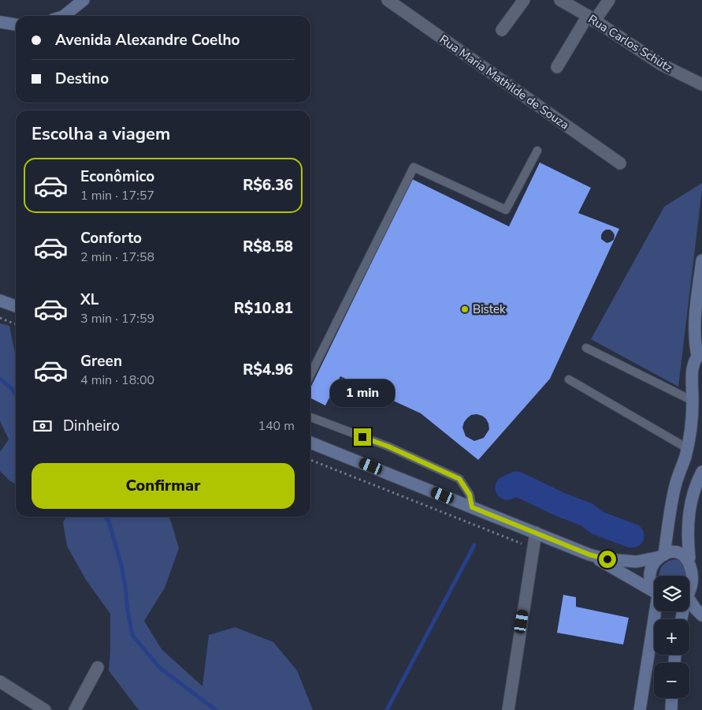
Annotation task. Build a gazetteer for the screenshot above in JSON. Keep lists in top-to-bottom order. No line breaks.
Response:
{"streets":{"street":["Rua Carlos Schütz","Rua Maria Mathilde de Souza"]},"places":["Bistek"],"page":{"banner":["Avenida Alexandre Coelho","Destino"],"heading":"Escolha a viagem","list":[{"name":"Econômico","note":"1 min · 17:57","value":"R$6.36"},{"name":"Conforto","note":"2 min · 17:58","value":"R$8.58"},{"name":"XL","note":"3 min · 17:59","value":"R$10.81"},{"name":"Green","note":"4 min · 18:00","value":"R$4.96"}],"bubble":"1 min","pay":["Dinheiro","140 m"],"buttons":"Confirmar","map_buttons":["+","−"]}}
